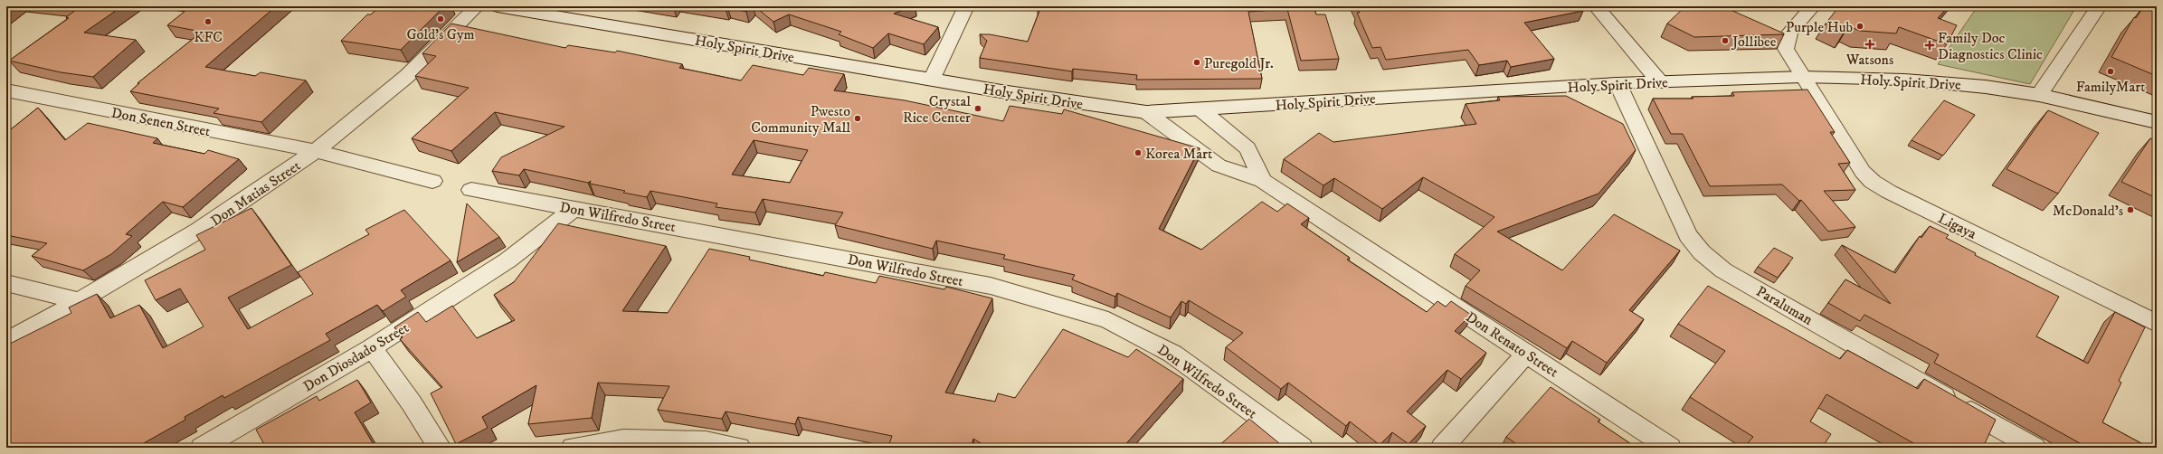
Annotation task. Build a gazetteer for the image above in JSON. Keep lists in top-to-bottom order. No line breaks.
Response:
{"streets":{"street":["Holy Spirit Drive","Don Senen Street","Don Matias Street","Don Wilfredo Street","Ligaya","Paraluman","Don Renato Street","Don Diosdado Street"]},"crossings":[["Holy Spirit Drive","Ligaya"],["Holy Spirit Drive","Paraluman"],["Holy Spirit Drive","Don Renato Street"],["Don Senen Street","Don Matias Street"],["Don Wilfredo Street","Don Diosdado Street"]],"places":{"other":["Gold's Gym","KFC","Purple Hub","Jollibee","Puregold Jr.","FamilyMart","Crystal Rice Center","Pwesto Community Mall","Korea Mart","McDonald's"],"health":["Watsons","Family Doc Diagnostics Clinic"]}}
